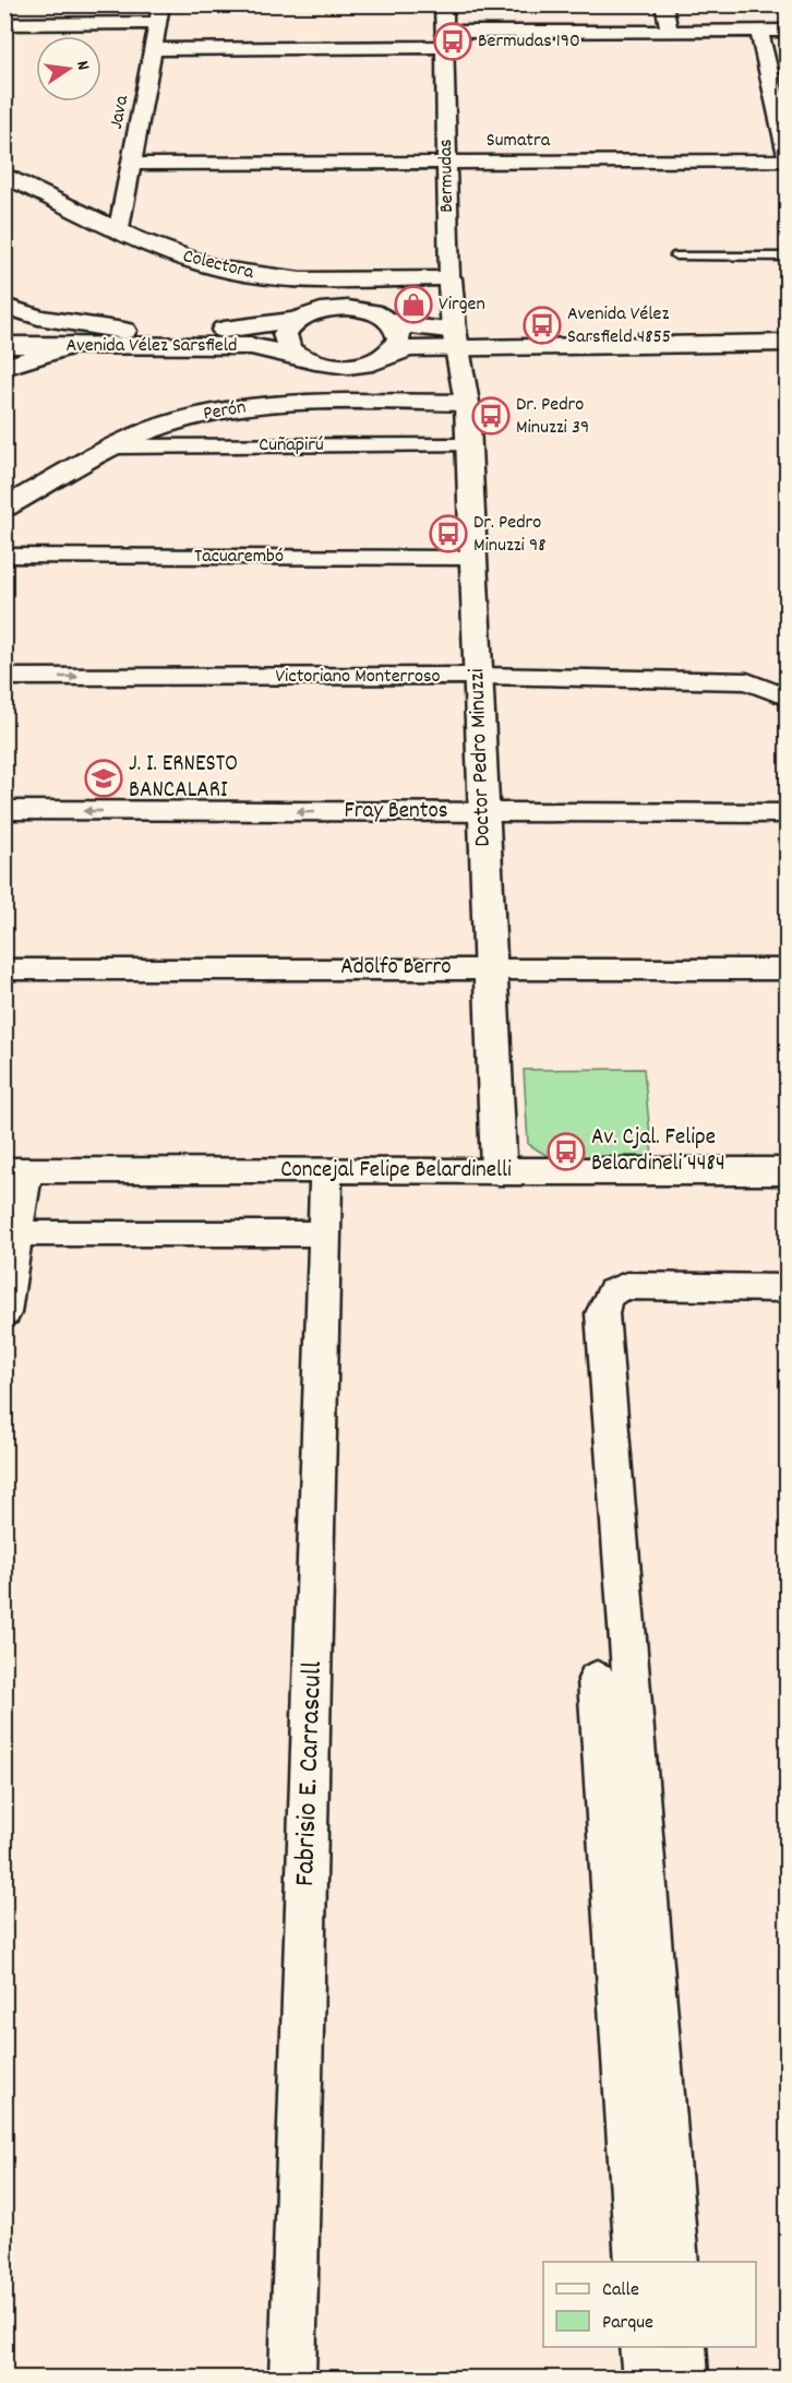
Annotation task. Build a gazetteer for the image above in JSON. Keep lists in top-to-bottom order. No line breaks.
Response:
{"streets":{"main road":["Bermudas","Colectora","Avenida Vélez Sarsfield","Perón","Doctor Pedro Minuzzi","Concejal Felipe Belardinelli"],"street":["Java","Sumatra","Cuñapirú","Tacuarembó","Victoriano Monterroso","Fray Bentos","Adolfo Berro","Fabrisio E. Carrascull"]},"crossings":[["Java","Sumatra"],["Java","Colectora"],["Sumatra","Bermudas"],["Bermudas","Colectora"],["Bermudas","Doctor Pedro Minuzzi"],["Perón","Cuñapirú"],["Perón","Doctor Pedro Minuzzi"],["Cuñapirú","Doctor Pedro Minuzzi"],["Tacuarembó","Doctor Pedro Minuzzi"],["Victoriano Monterroso","Doctor Pedro Minuzzi"],["Doctor Pedro Minuzzi","Fray Bentos"],["Doctor Pedro Minuzzi","Adolfo Berro"],["Doctor Pedro Minuzzi","Concejal Felipe Belardinelli"],["Concejal Felipe Belardinelli","Fabrisio E. Carrascull"]],"one_way":["Victoriano Monterroso","Fray Bentos"],"places":{"bus stop":["Bermudas 190","Avenida Vélez Sarsfield 4855","Dr. Pedro Minuzzi 39","Dr. Pedro Minuzzi 98","Av. Cjal. Felipe Belardineli 4484"],"shop":["Virgen"],"school or university":["J. I. ERNESTO BANCALARI"]},"legend":["Calle","Parque"],"north":"right"}
